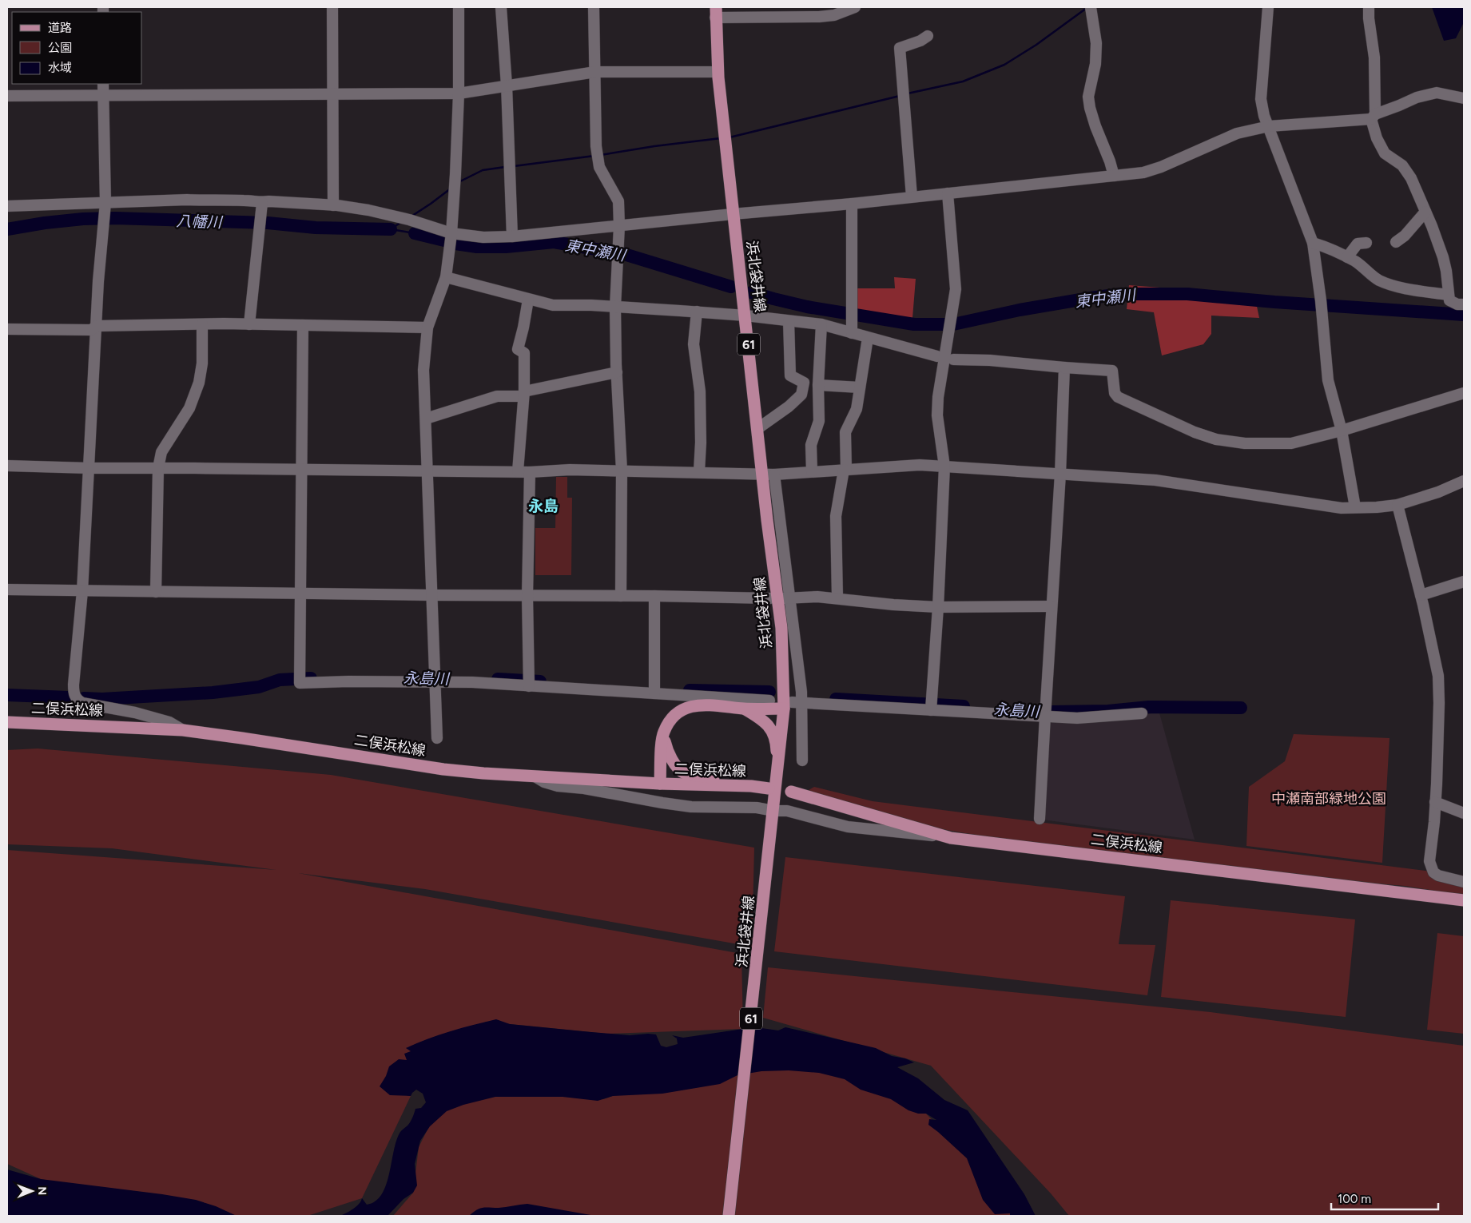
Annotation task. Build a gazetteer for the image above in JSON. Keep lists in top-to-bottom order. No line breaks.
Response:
{"streets":{"main road":["浜北袋井線","61","二俣浜松線"]},"districts":["永島"],"water":["八幡川","東中瀬川","永島川"],"parks":["中瀬南部緑地公園"],"legend":["道路","公園","水域"],"scale_bar":"100 m","north":"right"}
